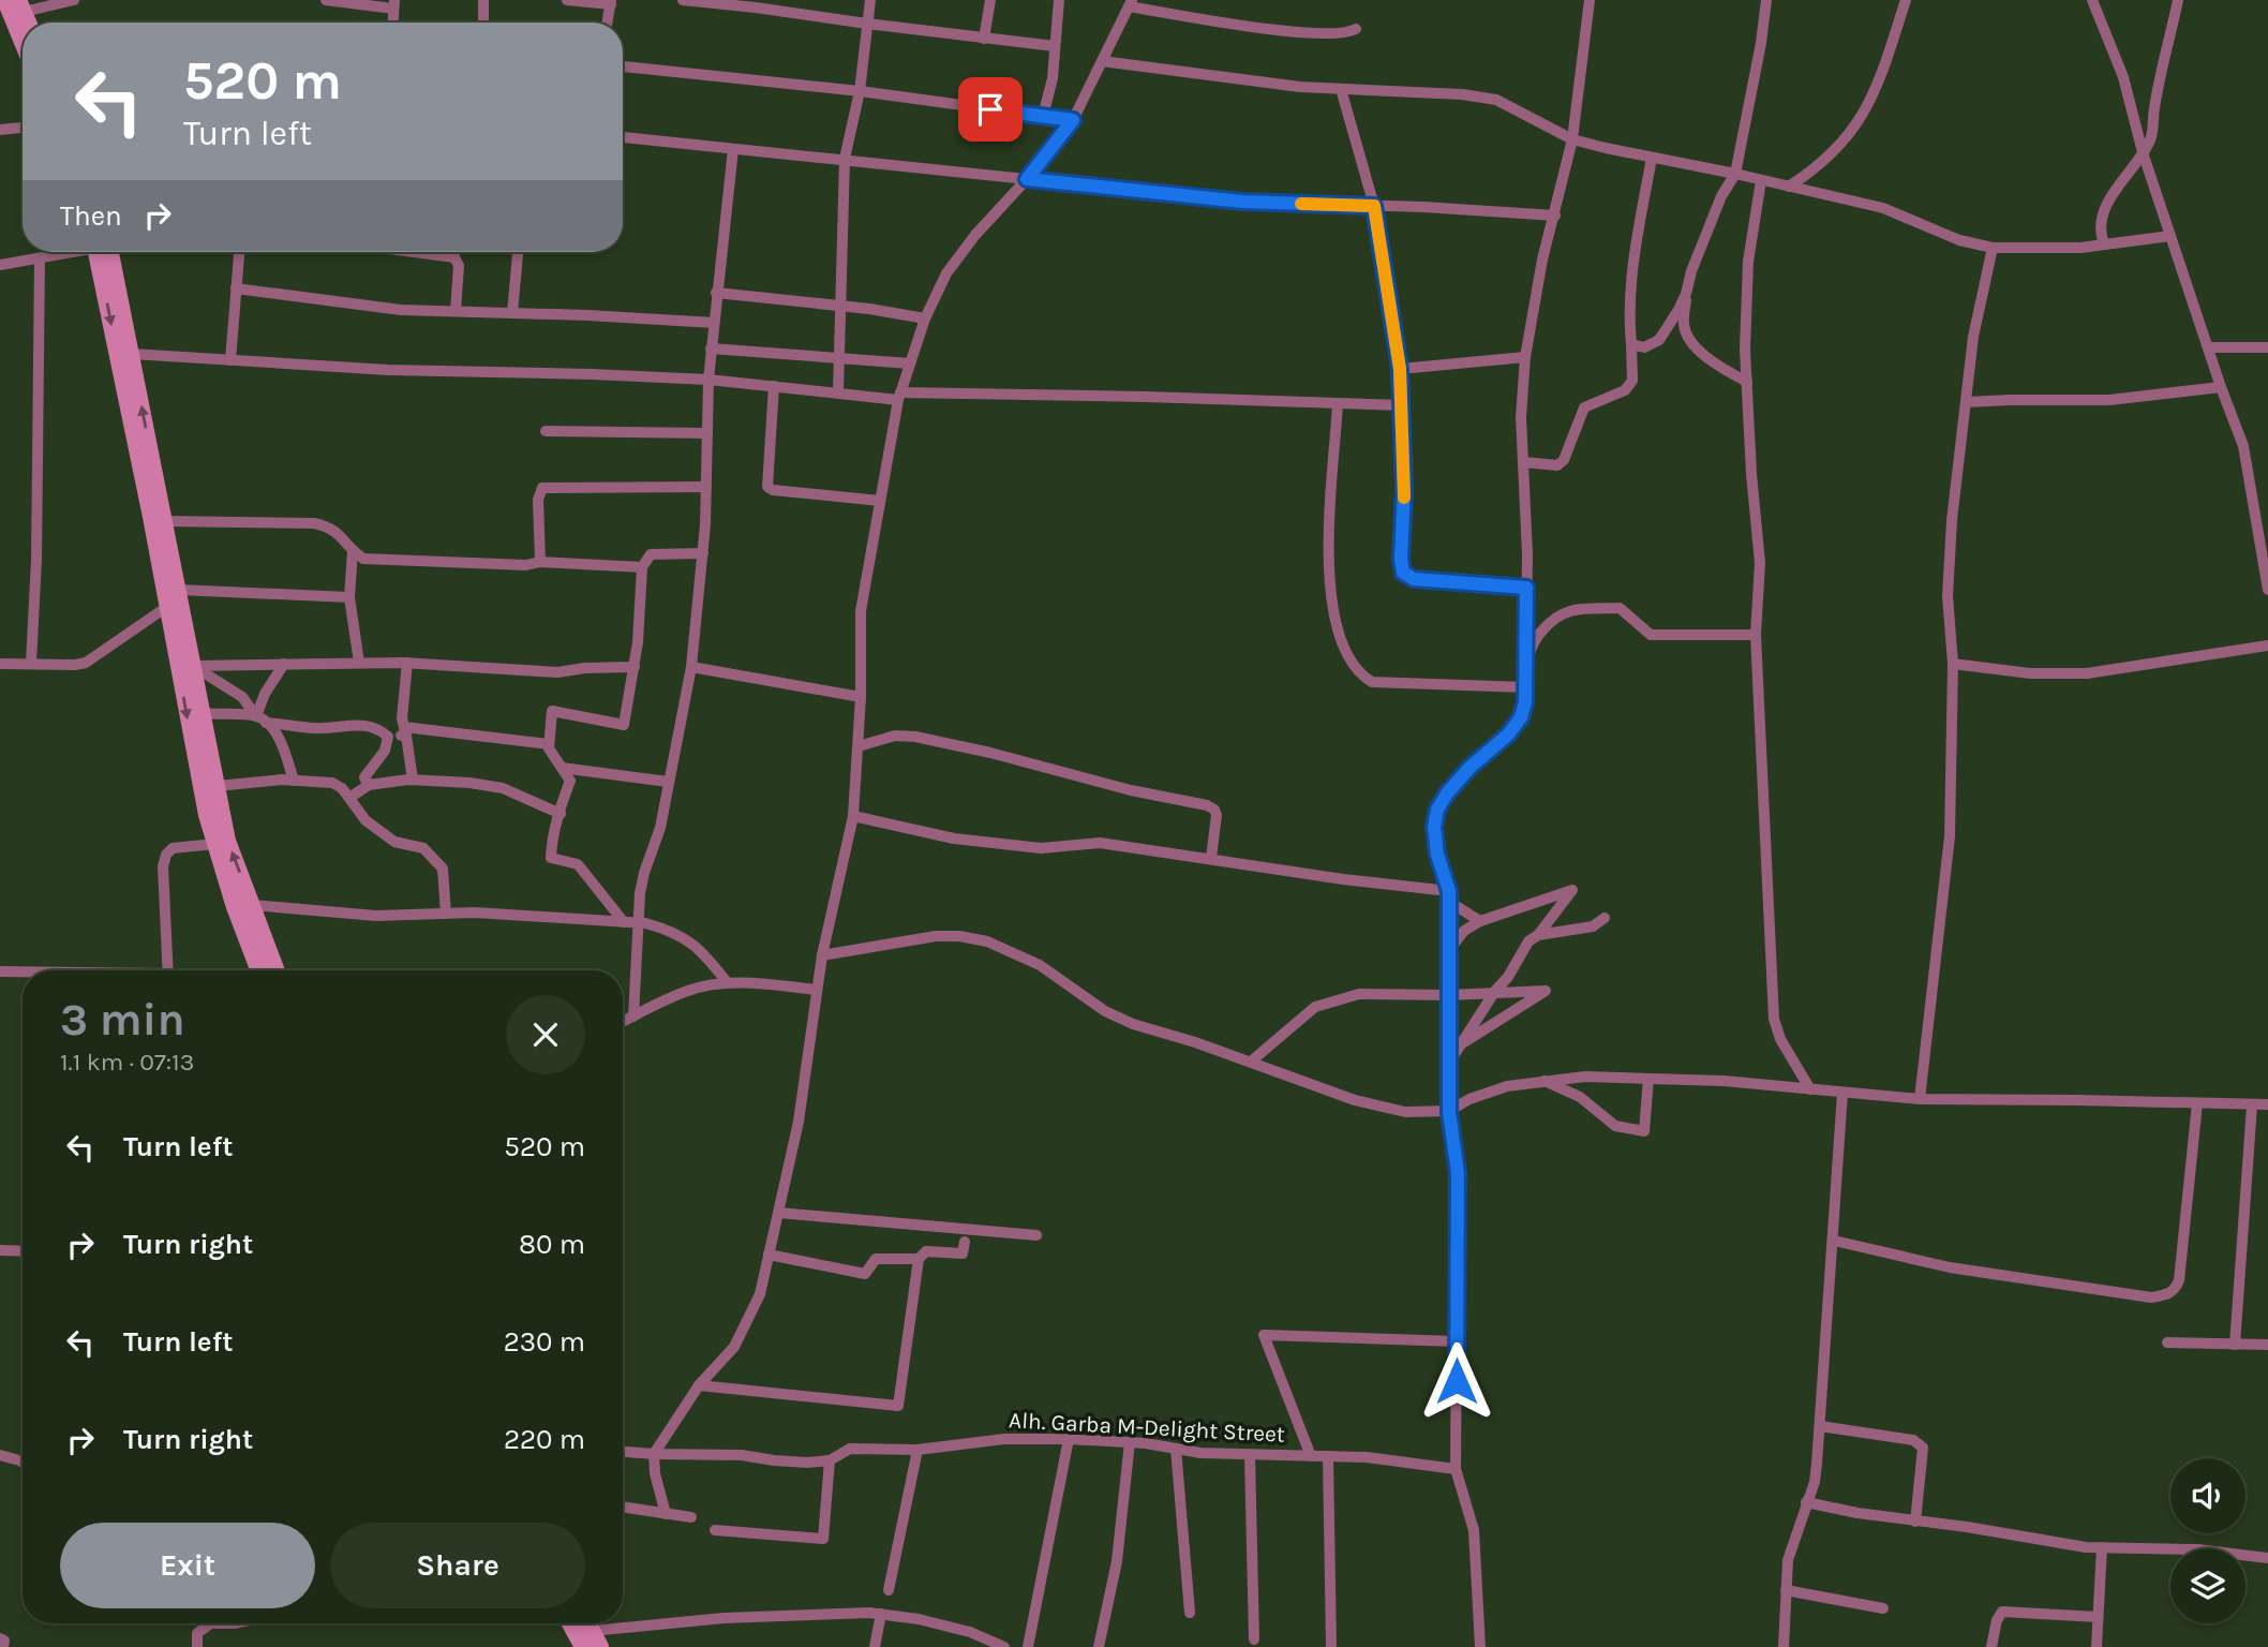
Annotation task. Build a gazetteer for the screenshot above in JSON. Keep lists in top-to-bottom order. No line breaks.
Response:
{"streets":{"street":["Alh. Garba M-Delight Street"]},"page":{"turn":["520 m","Turn left"],"then":"Then","heading":["3 min","1.1 km · 07:13"],"list":[{"name":"Turn left","value":"520 m"},{"name":"Turn right","value":"80 m"},{"name":"Turn left","value":"230 m"},{"name":"Turn right","value":"220 m"}],"buttons":["Exit","Share"]}}
